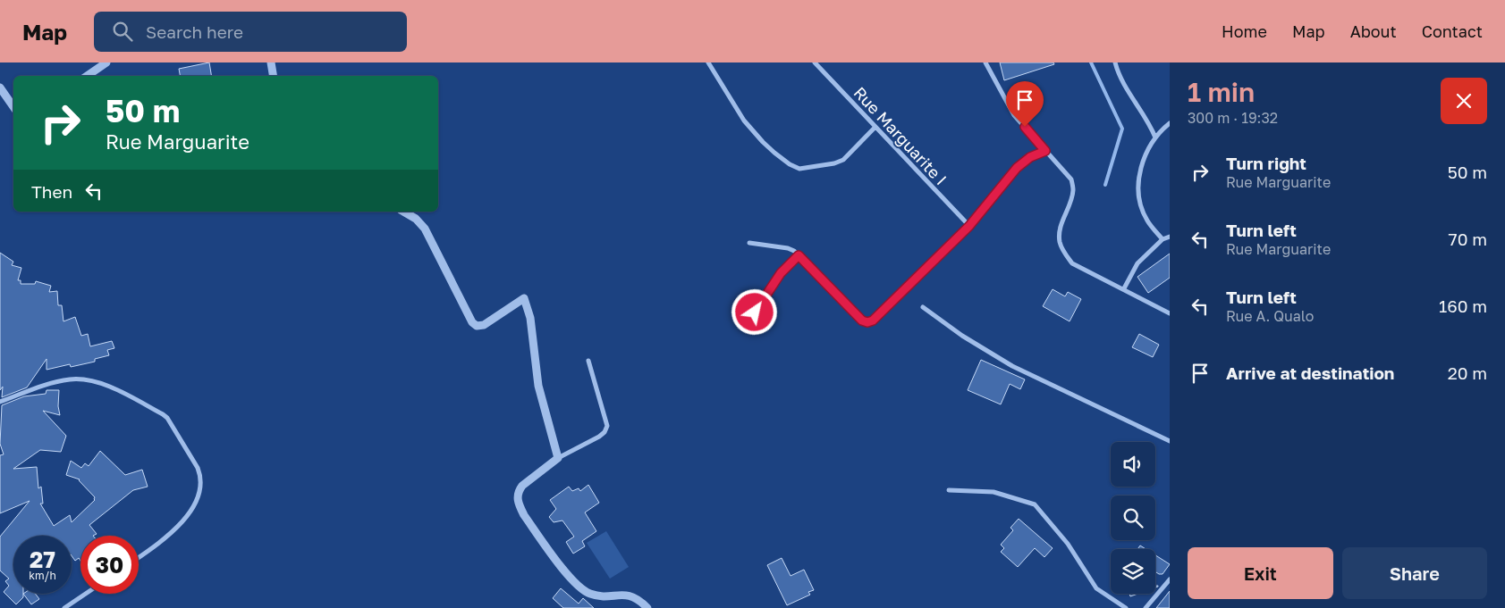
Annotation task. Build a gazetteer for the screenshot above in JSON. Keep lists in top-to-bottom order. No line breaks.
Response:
{"streets":{"street":["Rue Marguarite I"]},"page":{"header":"Map","search":"Search here","nav":["Home","Map","About","Contact"],"heading":["1 min","300 m · 19:32"],"turn":["50 m","Rue Marguarite"],"list":[{"name":"Turn right","note":"Rue Marguarite","value":"50 m"},{"name":"Turn left","note":"Rue Marguarite","value":"70 m"},{"name":"Turn left","note":"Rue A. Qualo","value":"160 m"},{"name":"Arrive at destination","value":"20 m"}],"then":"Then","speed":"27 km/h","limit":"30","buttons":["Exit","Share"]}}
